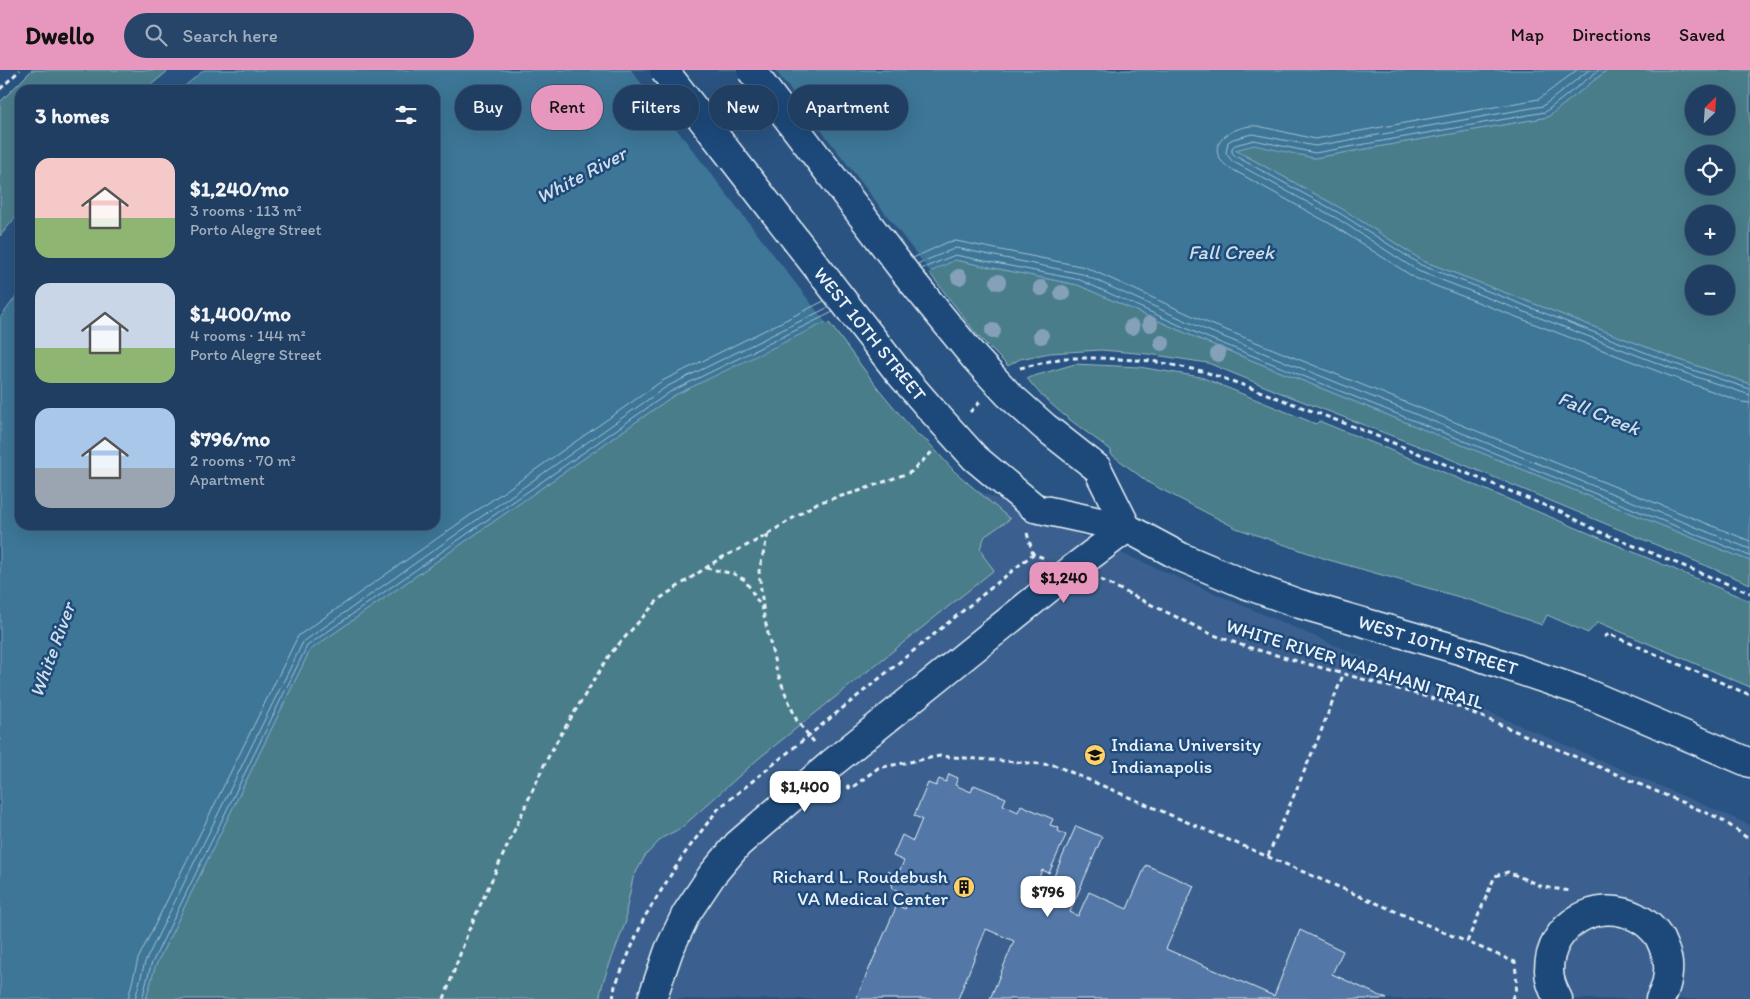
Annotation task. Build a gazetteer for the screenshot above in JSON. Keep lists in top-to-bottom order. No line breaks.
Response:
{"streets":{"main road":["WEST 10TH STREET"],"path":["WHITE RIVER WAPAHANI TRAIL"]},"water":["White River","Fall Creek"],"places":{"school or university":["Indiana University Indianapolis"],"building":["Richard L. Roudebush VA Medical Center"]},"north":"top right","page":{"header":"Dwello","search":"Search here","nav":["Map","Directions","Saved"],"map_buttons":["+","−"],"chip":["Buy","Rent","Filters","New","Apartment"],"heading":"3 homes","list":[{"name":"$1,240/mo","note":"3 rooms · 113 m² · Porto Alegre Street"},{"name":"$1,400/mo","note":"4 rooms · 144 m² · Porto Alegre Street"},{"name":"$796/mo","note":"2 rooms · 70 m² · Apartment"}],"price":["$1,240","$1,400","$796"]}}
